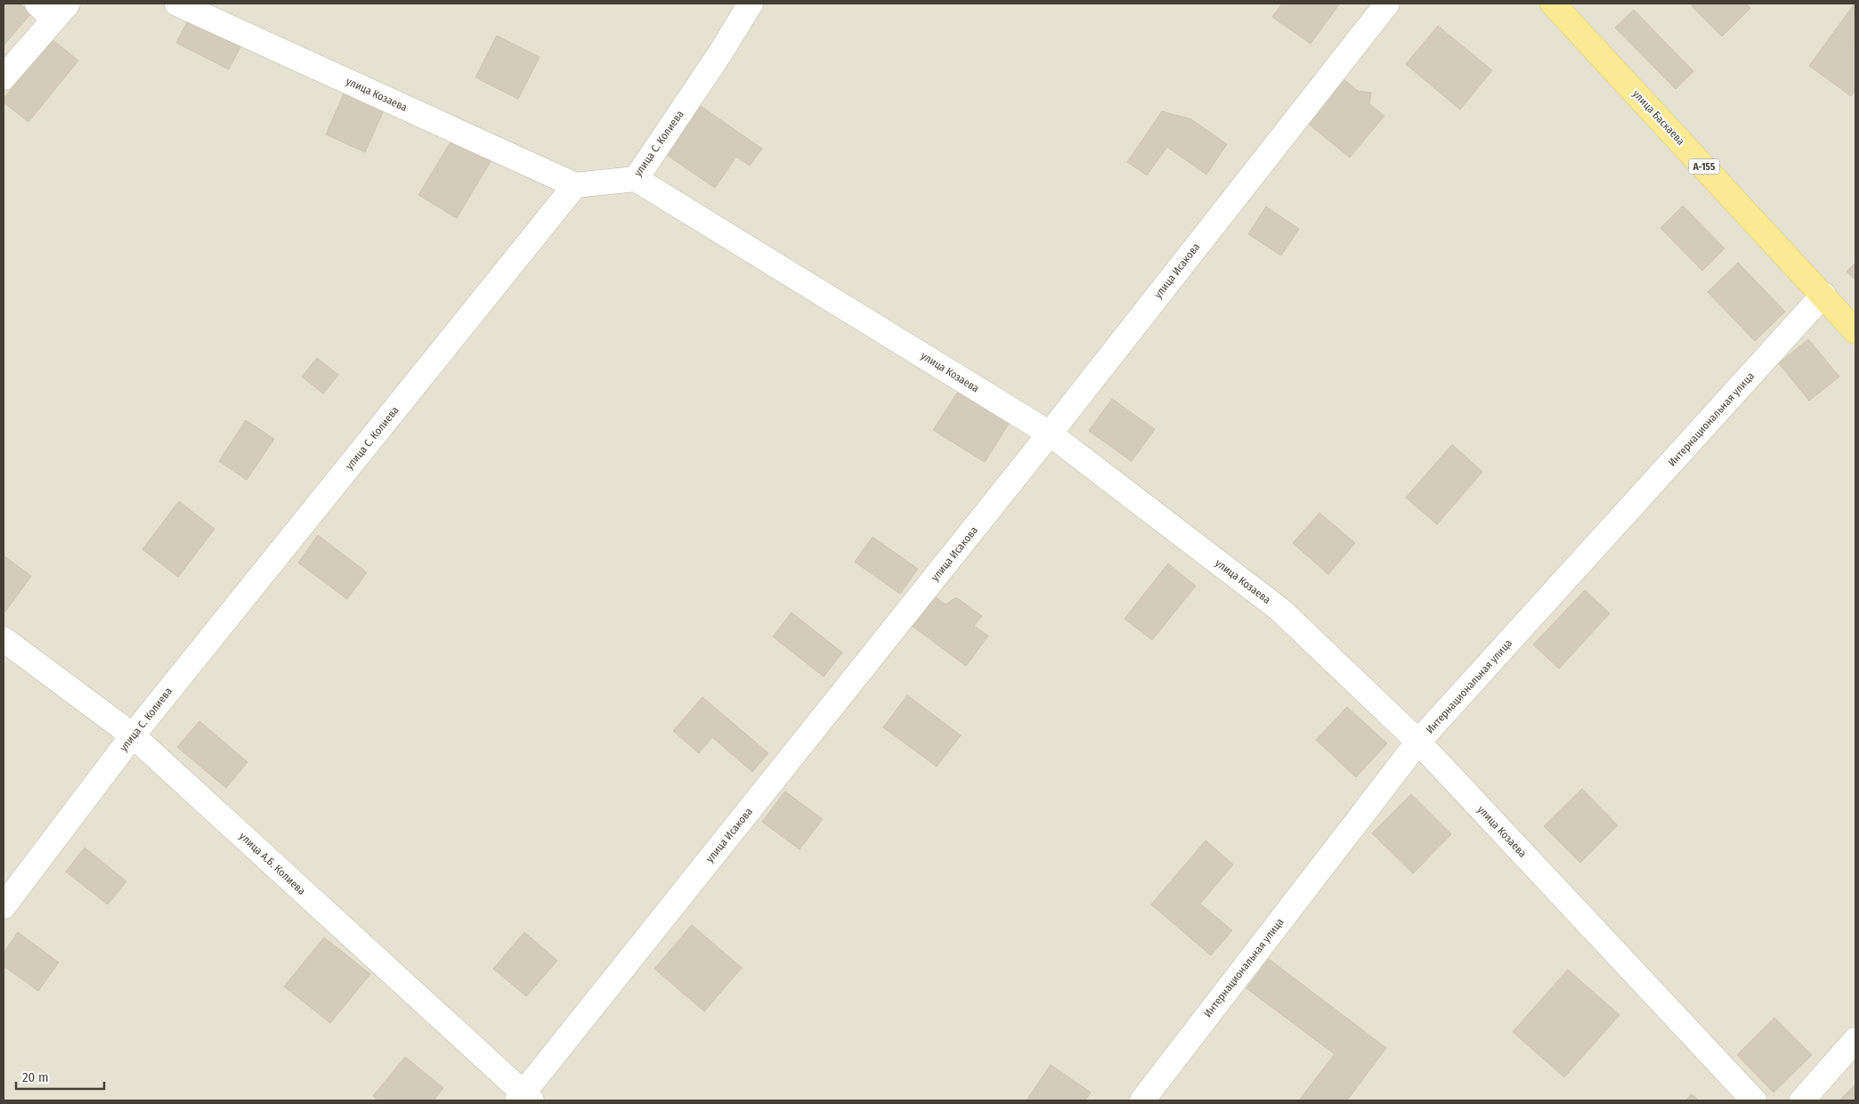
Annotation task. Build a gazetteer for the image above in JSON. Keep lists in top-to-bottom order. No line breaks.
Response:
{"streets":{"main road":["улица Баскаева","А-155"],"street":["улица Козаева","улица С. Колиева","улица Исакова","Интернациональная улица","улица А.Б. Колиева"]},"crossings":[["улица Козаева","улица С. Колиева"],["улица Козаева","улица Исакова"],["улица Козаева","Интернациональная улица"],["улица Баскаева","Интернациональная улица"],["улица С. Колиева","улица А.Б. Колиева"],["улица Исакова","улица А.Б. Колиева"]],"scale_bar":"20 m"}
